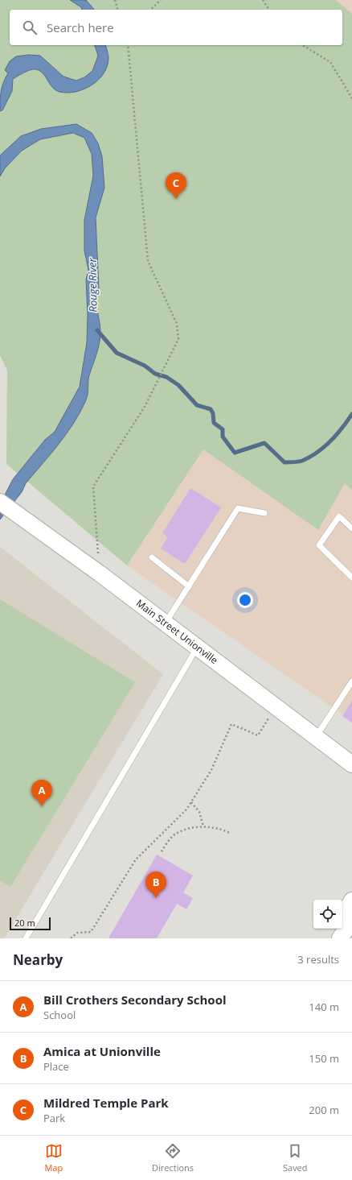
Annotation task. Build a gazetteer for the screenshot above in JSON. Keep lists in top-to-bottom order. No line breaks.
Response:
{"streets":{"main road":["Main Street Unionville"]},"water":["Rouge River"],"scale_bar":"20 m","page":{"search":"Search here","pins":["C","A","B"],"scale":"20 m","heading":["Nearby","3 results"],"list":[{"mark":"A","name":"Bill Crothers Secondary School","note":"School","value":"140 m"},{"mark":"B","name":"Amica at Unionville","note":"Place","value":"150 m"},{"mark":"C","name":"Mildred Temple Park","note":"Park","value":"200 m"}],"nav":["Map","Directions","Saved"]}}
